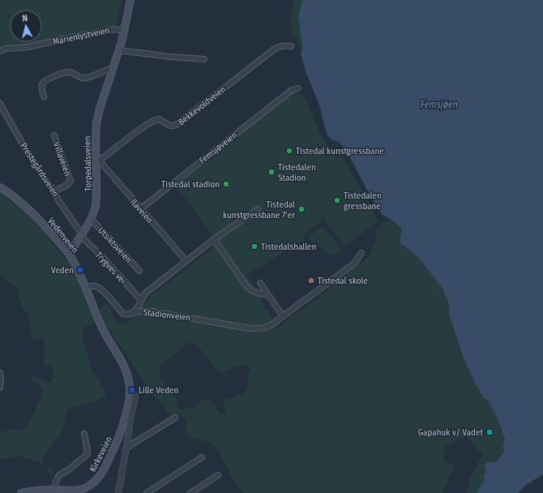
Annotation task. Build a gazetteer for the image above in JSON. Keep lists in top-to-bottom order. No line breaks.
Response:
{"streets":{"main road":["Torpedalsveien","Vedenveien","Kirkeveien"],"street":["Marienlystveien","Bekkevoldveien","Femsjøveien","Villaveien","Prestegårdsveien","Ilaveien","Utsiktsveien","Trygves vei","Stadionveien"]},"crossings":[["Marienlystveien","Torpedalsveien"],["Bekkevoldveien","Torpedalsveien"],["Bekkevoldveien","Ilaveien"],["Femsjøveien","Ilaveien"],["Villaveien","Prestegårdsveien"],["Torpedalsveien","Prestegårdsveien"],["Torpedalsveien","Ilaveien"],["Torpedalsveien","Vedenveien"],["Torpedalsveien","Utsiktsveien"],["Torpedalsveien","Trygves vei"],["Prestegårdsveien","Trygves vei"],["Ilaveien","Stadionveien"],["Trygves vei","Stadionveien"]],"water":["Femsjøen"],"places":{"other":["Tistedal kunstgressbane","Tistedalen Stadion","Tistedal stadion","Tistedalen gressbane","Tistedal kunstgressbane 7'er","Tistedalshallen","Tistedal skole","Gapahuk v/ Vadet"],"transit":["Veden","Lille Veden"]},"north":"top"}
